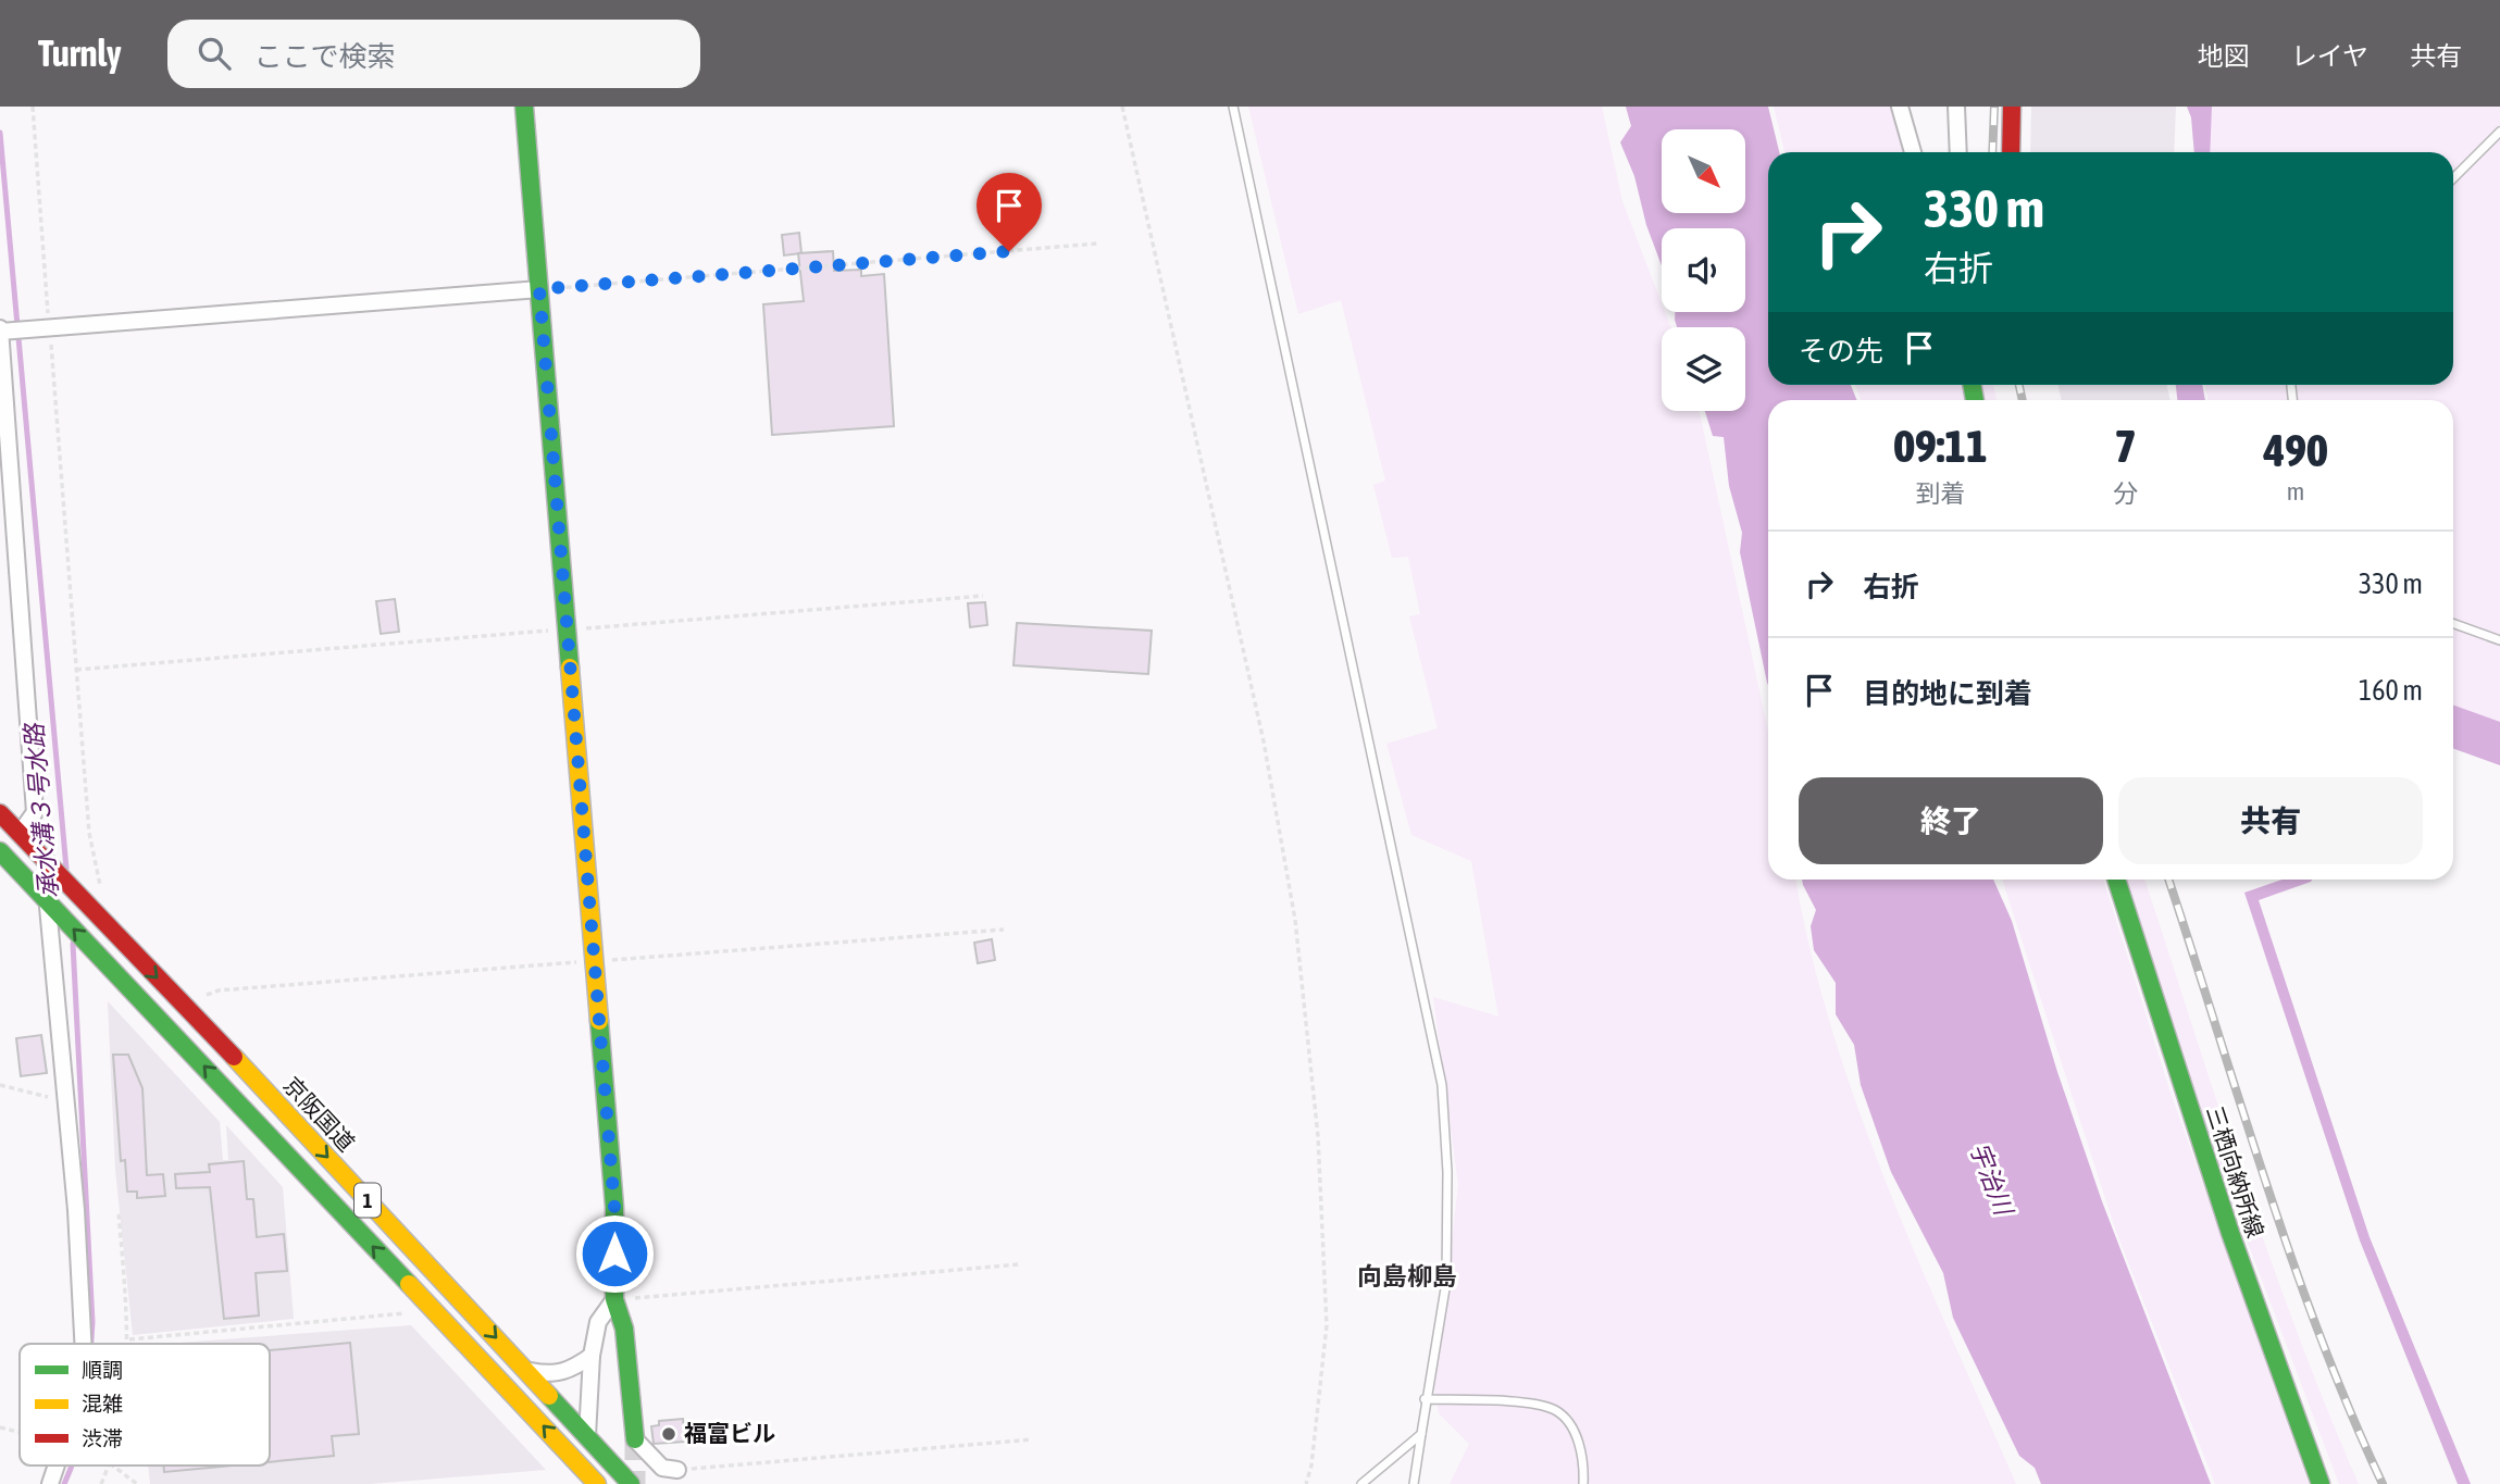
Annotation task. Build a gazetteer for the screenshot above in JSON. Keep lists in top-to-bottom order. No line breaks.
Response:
{"streets":{"main road":["京阪国道","三栖向納所線","1"]},"districts":["向島柳島"],"water":["承水溝３号水路","宇治川"],"places":["福富ビル"],"legend":["順調","混雑","渋滞"],"north":"bottom right","page":{"header":"Turnly","search":"ここで検索","nav":["地図","レイヤ","共有"],"turn":["330 m","右折"],"then":"その先","eta":["09:11","到着","7","分","490","m"],"list":[{"name":"右折","value":"330 m"},{"name":"目的地に到着","value":"160 m"}],"buttons":["終了","共有"]}}
